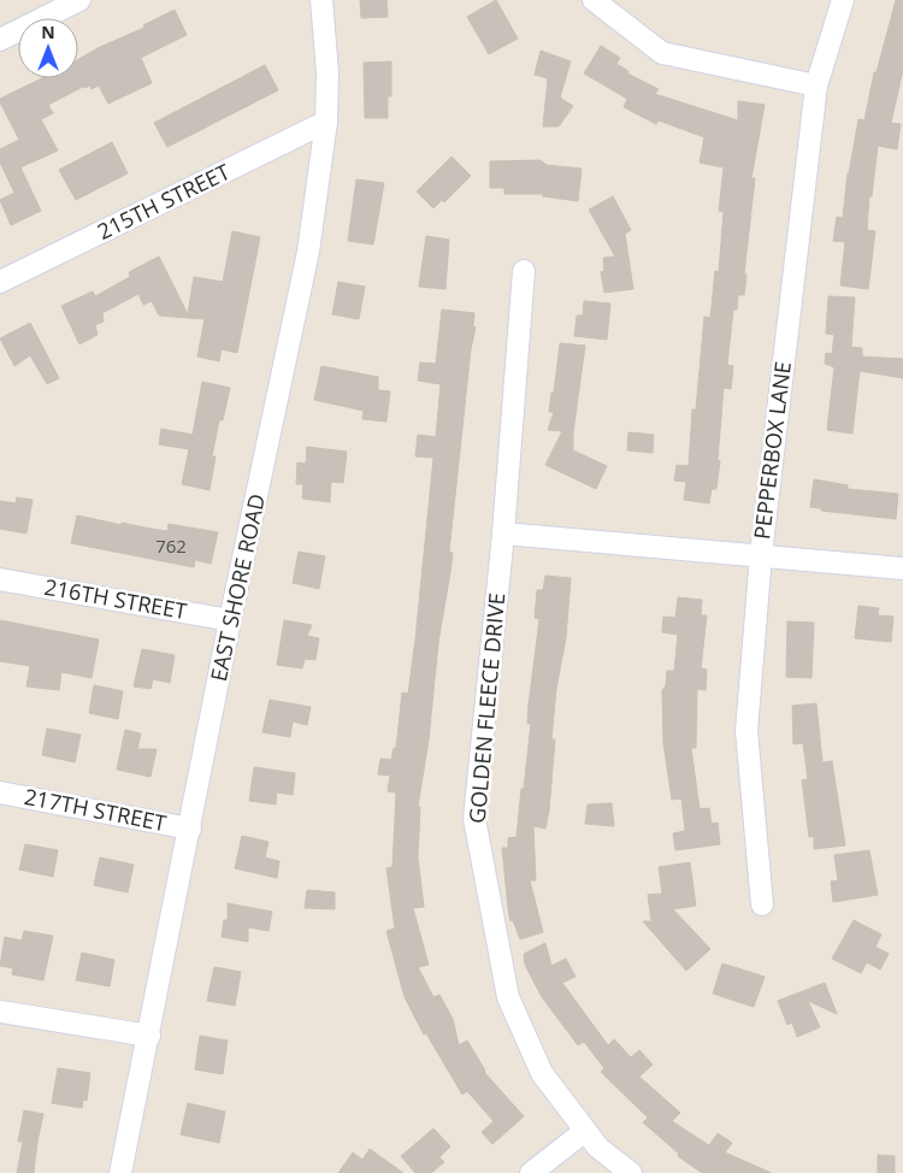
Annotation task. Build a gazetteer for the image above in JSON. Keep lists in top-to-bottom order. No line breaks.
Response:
{"streets":{"street":["215TH STREET","PEPPERBOX LANE","EAST SHORE ROAD","216TH STREET","GOLDEN FLEECE DRIVE","217TH STREET"]},"crossings":[["215TH STREET","EAST SHORE ROAD"],["EAST SHORE ROAD","216TH STREET"],["EAST SHORE ROAD","217TH STREET"]],"house_numbers":["762"],"north":"top"}
